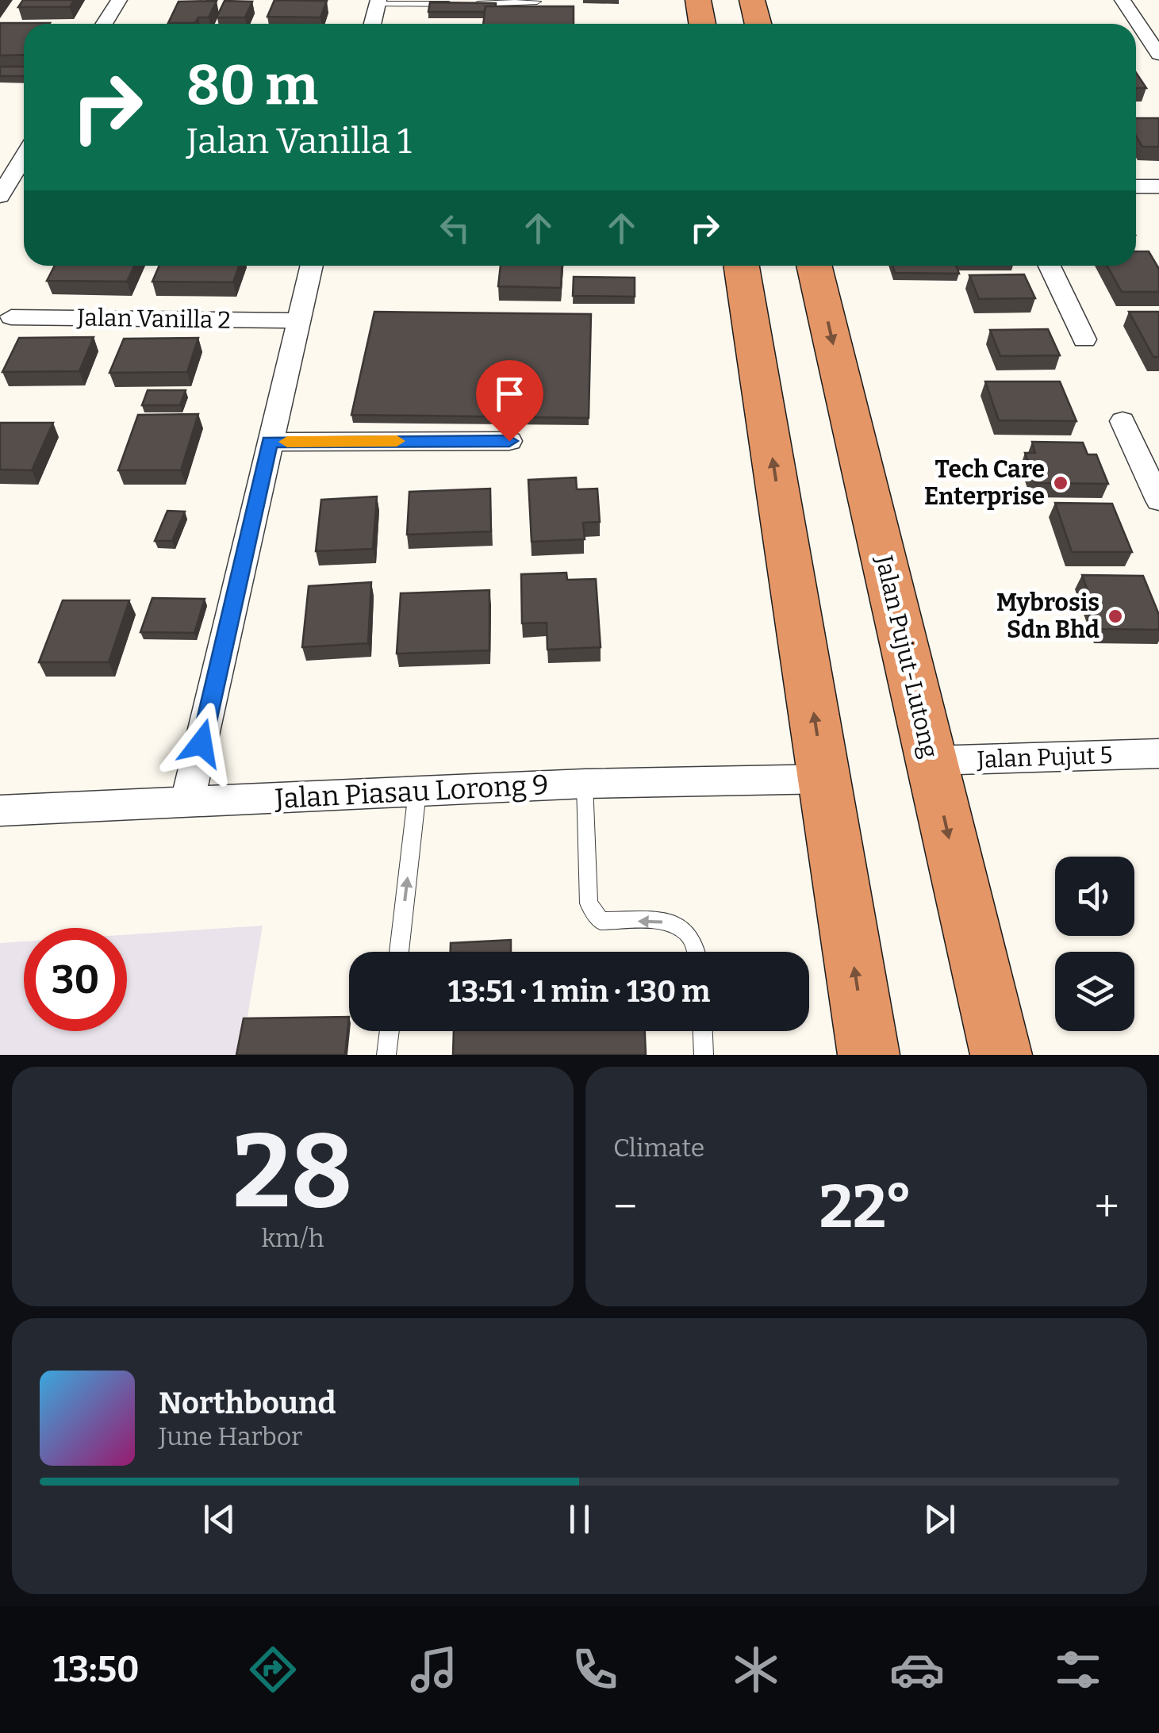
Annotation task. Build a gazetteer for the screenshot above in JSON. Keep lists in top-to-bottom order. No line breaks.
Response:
{"streets":{"highway":["Jalan Pujut-Lutong"],"street":["Jalan Vanilla 2","Jalan Pujut 5","Jalan Piasau Lorong 9"]},"crossings":[["Jalan Pujut-Lutong","Jalan Pujut 5"]],"places":["Tech Care Enterprise","Mybrosis Sdn Bhd"],"page":{"turn":["80 m","Jalan Vanilla 1"],"limit":"30","trip":"13:51 · 1 min · 130 m","tile":[["28","km/h"],"Climate"],"heat":["−","22°","+"],"song":["Northbound","June Harbor"],"tabs":"13:50"}}
